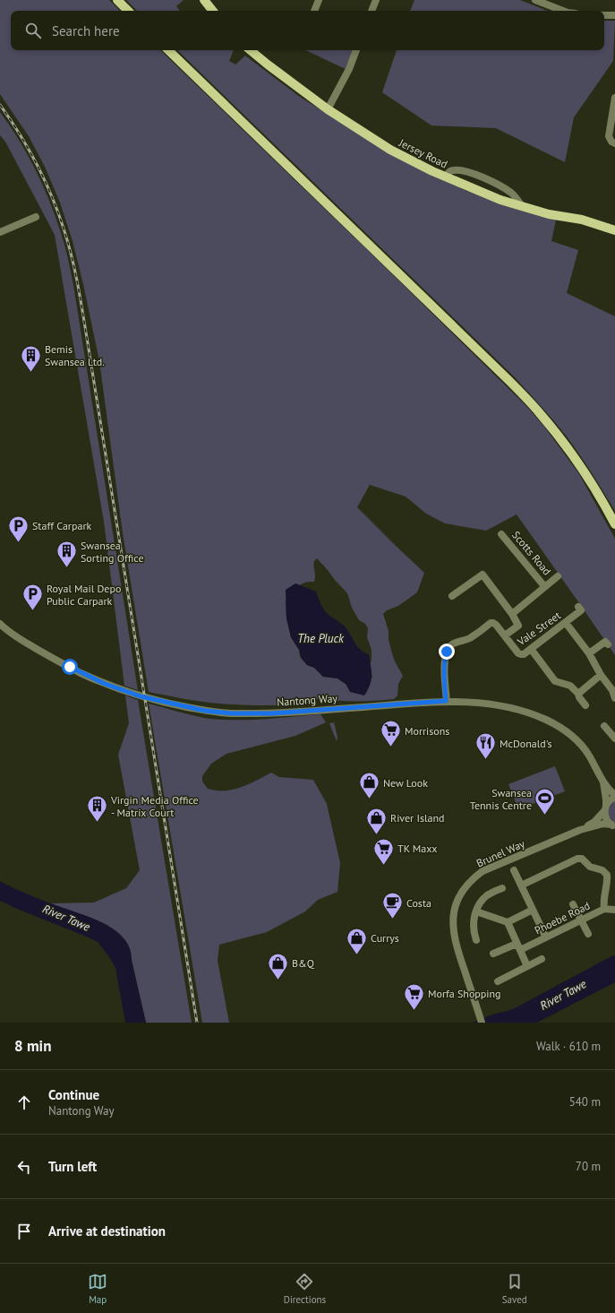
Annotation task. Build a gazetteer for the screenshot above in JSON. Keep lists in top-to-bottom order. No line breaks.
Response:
{"streets":{"main road":["Jersey Road"],"street":["Scotts Road","Vale Street","Nantong Way","Brunel Way","Phoebe Road"]},"crossings":[["Vale Street","Nantong Way"],["Nantong Way","Brunel Way"]],"water":["The Pluck","River Tawe"],"places":{"building":["Bemis Swansea Ltd.","Swansea Sorting Office","Virgin Media Office - Matrix Court"],"parking":["Staff Carpark","Royal Mail Depo Public Carpark"],"supermarket":["Morrisons","TK Maxx","Morfa Shopping"],"restaurant":["McDonald's"],"shop":["New Look","River Island","Currys","B&Q"],"sports":["Swansea Tennis Centre"],"cafe":["Costa"]},"page":{"search":"Search here","heading":["8 min","Walk · 610 m"],"list":[["Continue","Nantong Way","540 m"],["Turn left","70 m"],"Arrive at destination"],"nav":["Map","Directions","Saved"]}}
